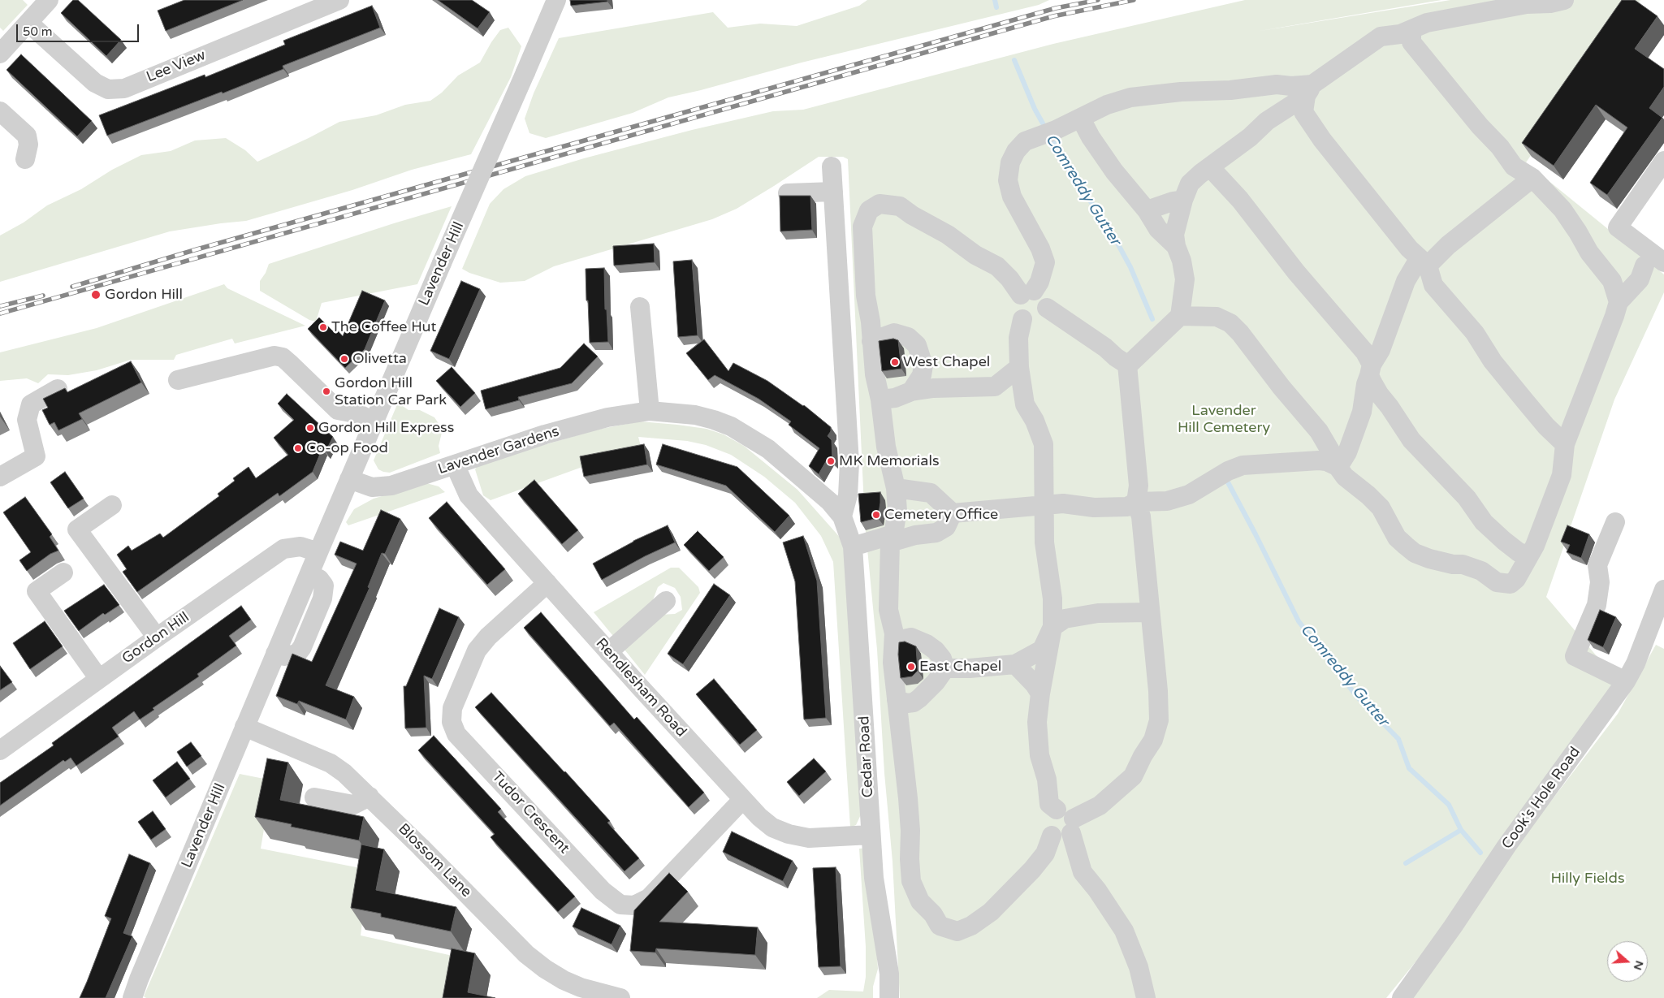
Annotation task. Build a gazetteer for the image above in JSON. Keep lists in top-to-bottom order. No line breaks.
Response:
{"streets":{"street":["Lee View","Lavender Hill","Lavender Gardens","Gordon Hill","Rendlesham Road","Cedar Road","Cook's Hole Road","Tudor Crescent","Blossom Lane"]},"crossings":[["Lavender Hill","Lavender Gardens"],["Lavender Hill","Gordon Hill"],["Lavender Hill","Blossom Lane"],["Lavender Gardens","Rendlesham Road"],["Lavender Gardens","Cedar Road"],["Rendlesham Road","Cedar Road"],["Rendlesham Road","Tudor Crescent"]],"water":["Comreddy Gutter"],"parks":["Lavender Hill Cemetery","Hilly Fields"],"places":["Gordon Hill","The Coffee Hut","Olivetta","West Chapel","Gordon Hill Station Car Park","Gordon Hill Express","Co-op Food","MK Memorials","Cemetery Office","East Chapel"],"scale_bar":"50 m","north":"right"}
